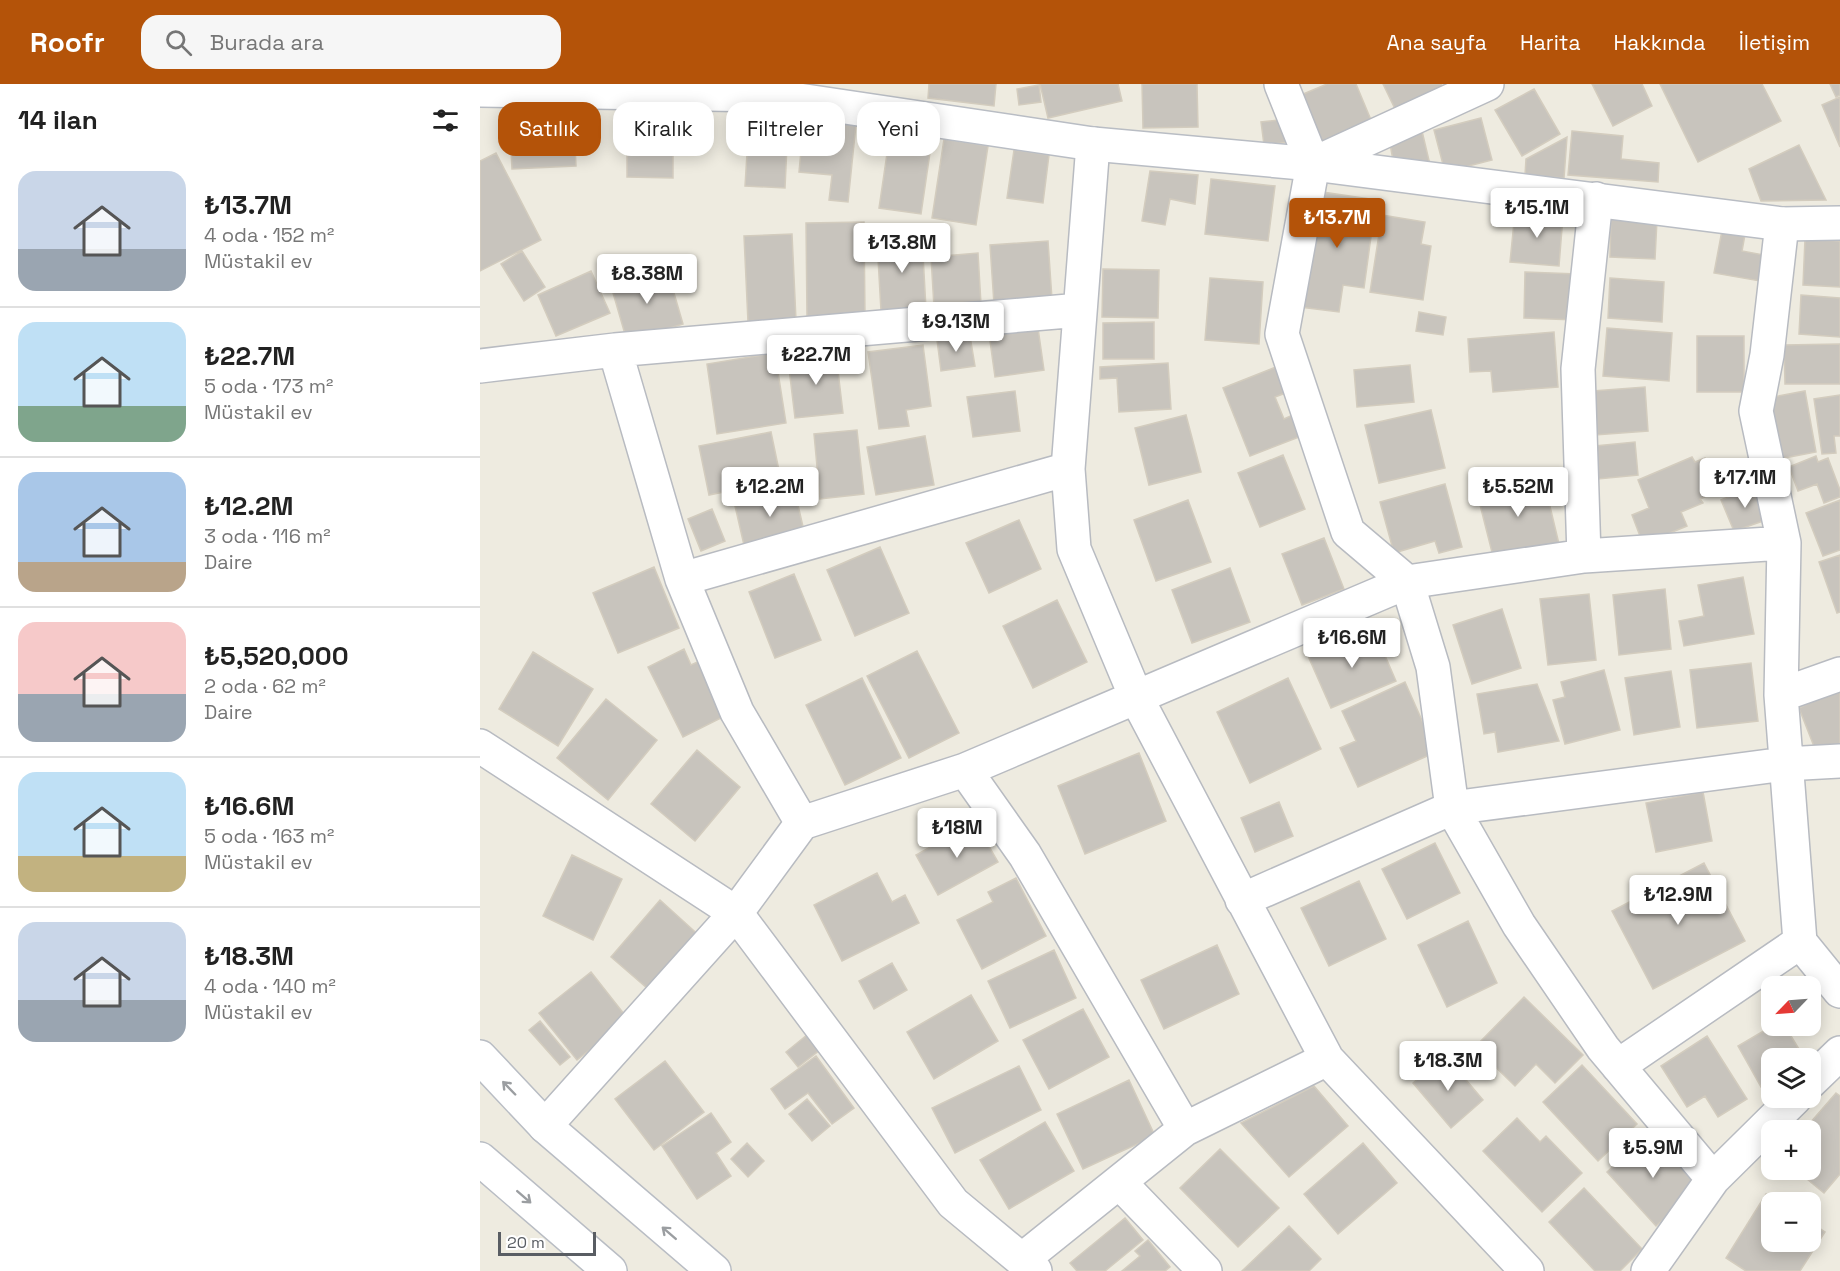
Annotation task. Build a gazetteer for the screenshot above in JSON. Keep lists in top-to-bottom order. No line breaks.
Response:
{"scale_bar":"20 m","north":"bottom left","page":{"header":"Roofr","search":"Burada ara","nav":["Ana sayfa","Harita","Hakkında","İletişim"],"heading":"14 ilan","chip":["Satılık","Kiralık","Filtreler","Yeni"],"list":[{"name":"₺13.7M","note":"4 oda · 152 m² · Müstakil ev"},{"name":"₺22.7M","note":"5 oda · 173 m² · Müstakil ev"},{"name":"₺12.2M","note":"3 oda · 116 m² · Daire"},{"name":"₺5,520,000","note":"2 oda · 62 m² · Daire"},{"name":"₺16.6M","note":"5 oda · 163 m² · Müstakil ev"},{"name":"₺18.3M","note":"4 oda · 140 m² · Müstakil ev"}],"price":["₺15.1M","₺13.7M","₺13.8M","₺8.38M","₺9.13M","₺22.7M","₺17.1M","₺12.2M","₺5.52M","₺16.6M","₺18M","₺12.9M","₺18.3M","₺5.9M"],"map_buttons":["+","−"],"scale":"20 m"}}
